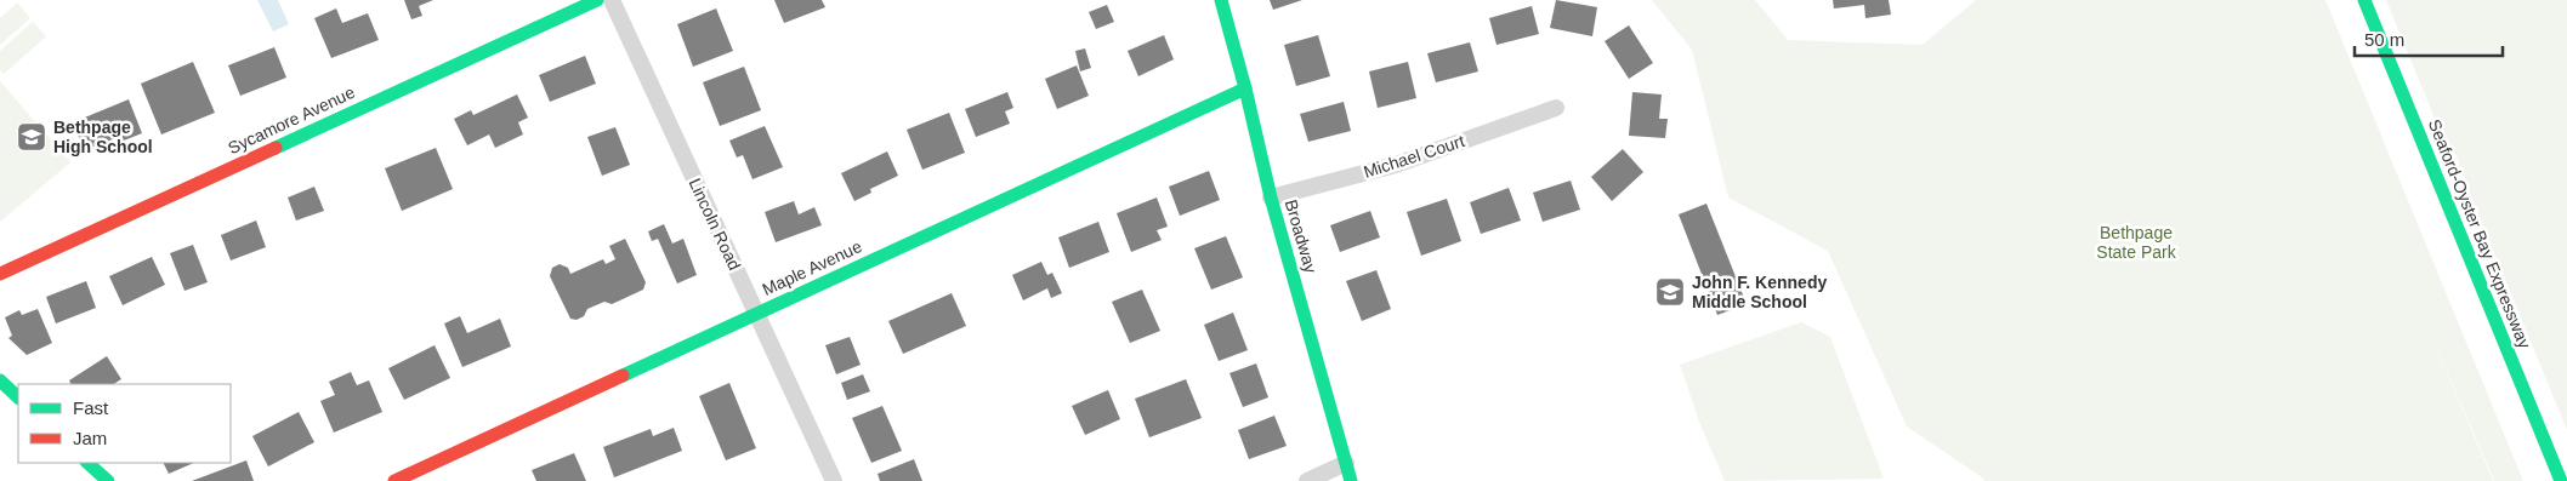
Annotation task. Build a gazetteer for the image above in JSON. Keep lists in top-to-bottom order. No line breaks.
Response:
{"streets":{"main road":["Sycamore Avenue","Seaford-Oyster Bay Expressway","Broadway","Maple Avenue"],"street":["Michael Court","Lincoln Road"]},"crossings":[["Michael Court","Broadway"],["Lincoln Road","Maple Avenue"],["Broadway","Maple Avenue"]],"parks":["Bethpage State Park"],"places":{"school or university":["Bethpage High School","John F. Kennedy Middle School"]},"legend":["Fast","Jam"],"scale_bar":"50 m"}
